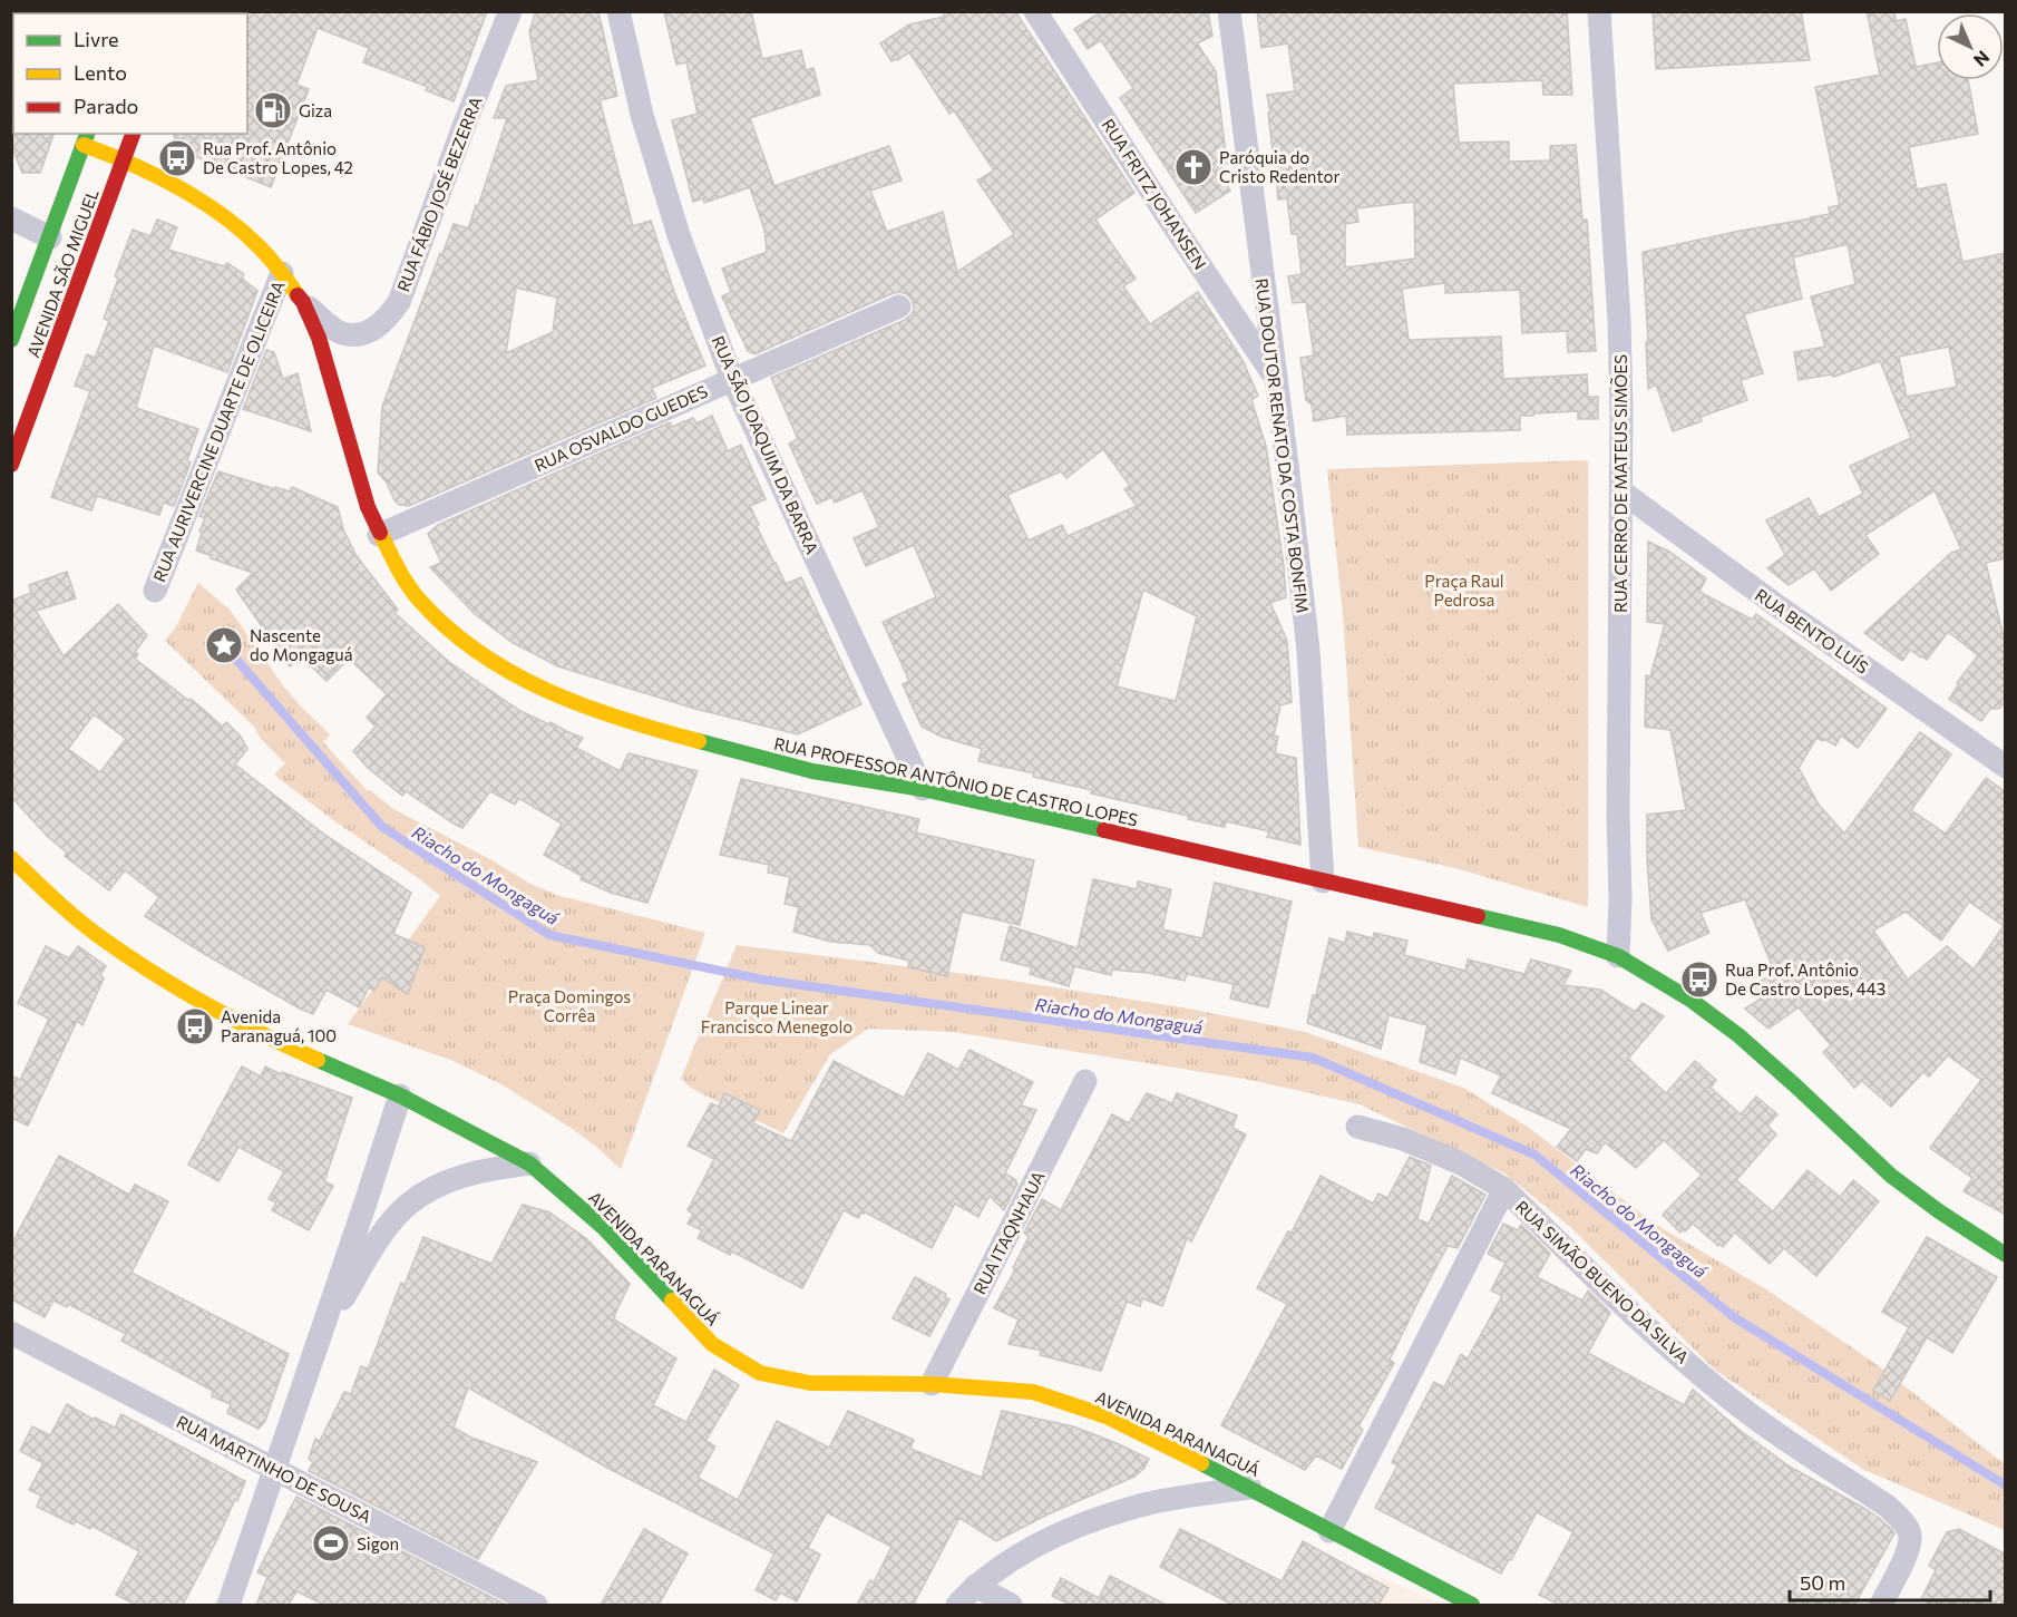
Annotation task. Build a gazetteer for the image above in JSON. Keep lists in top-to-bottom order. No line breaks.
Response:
{"streets":{"main road":["AVENIDA SÃO MIGUEL","RUA PROFESSOR ANTÔNIO DE CASTRO LOPES","AVENIDA PARANAGUÁ"],"street":["RUA FÁBIO JOSÉ BEZERRA","RUA FRITZ JOHANSEN","RUA OSVALDO GUEDES","RUA AURIVERCINE DUARTE DE OLICEIRA","RUA SÃO JOAQUIM DA BARRA","RUA DOUTOR RENATO DA COSTA BONFIM","RUA CERRO DE MATEUS SIMÕES","RUA BENTO LUÍS","RUA ITAQNHAUA","RUA SIMÃO BUENO DA SILVA","RUA MARTINHO DE SOUSA"]},"crossings":[["RUA FÁBIO JOSÉ BEZERRA","RUA PROFESSOR ANTÔNIO DE CASTRO LOPES"],["RUA FRITZ JOHANSEN","RUA DOUTOR RENATO DA COSTA BONFIM"],["AVENIDA SÃO MIGUEL","RUA PROFESSOR ANTÔNIO DE CASTRO LOPES"],["RUA OSVALDO GUEDES","RUA SÃO JOAQUIM DA BARRA"],["RUA OSVALDO GUEDES","RUA PROFESSOR ANTÔNIO DE CASTRO LOPES"],["RUA AURIVERCINE DUARTE DE OLICEIRA","RUA PROFESSOR ANTÔNIO DE CASTRO LOPES"],["RUA SÃO JOAQUIM DA BARRA","RUA PROFESSOR ANTÔNIO DE CASTRO LOPES"],["RUA DOUTOR RENATO DA COSTA BONFIM","RUA PROFESSOR ANTÔNIO DE CASTRO LOPES"],["RUA CERRO DE MATEUS SIMÕES","RUA BENTO LUÍS"],["RUA CERRO DE MATEUS SIMÕES","RUA PROFESSOR ANTÔNIO DE CASTRO LOPES"],["RUA ITAQNHAUA","AVENIDA PARANAGUÁ"],["AVENIDA PARANAGUÁ","RUA SIMÃO BUENO DA SILVA"]],"water":["Riacho do Mongaguá"],"parks":["Praça Raul Pedrosa","Praça Domingos Corrêa","Parque Linear Francisco Menegolo"],"places":{"fuel station":["Giza"],"bus stop":["Rua Prof. Antônio De Castro Lopes, 42","Rua Prof. Antônio De Castro Lopes, 443","Avenida Paranaguá, 100"],"church":["Paróquia do Cristo Redentor"],"place":["Nascente do Mongaguá"],"sports":["Sigon"]},"legend":["Livre","Lento","Parado"],"scale_bar":"50 m","north":"bottom right"}
